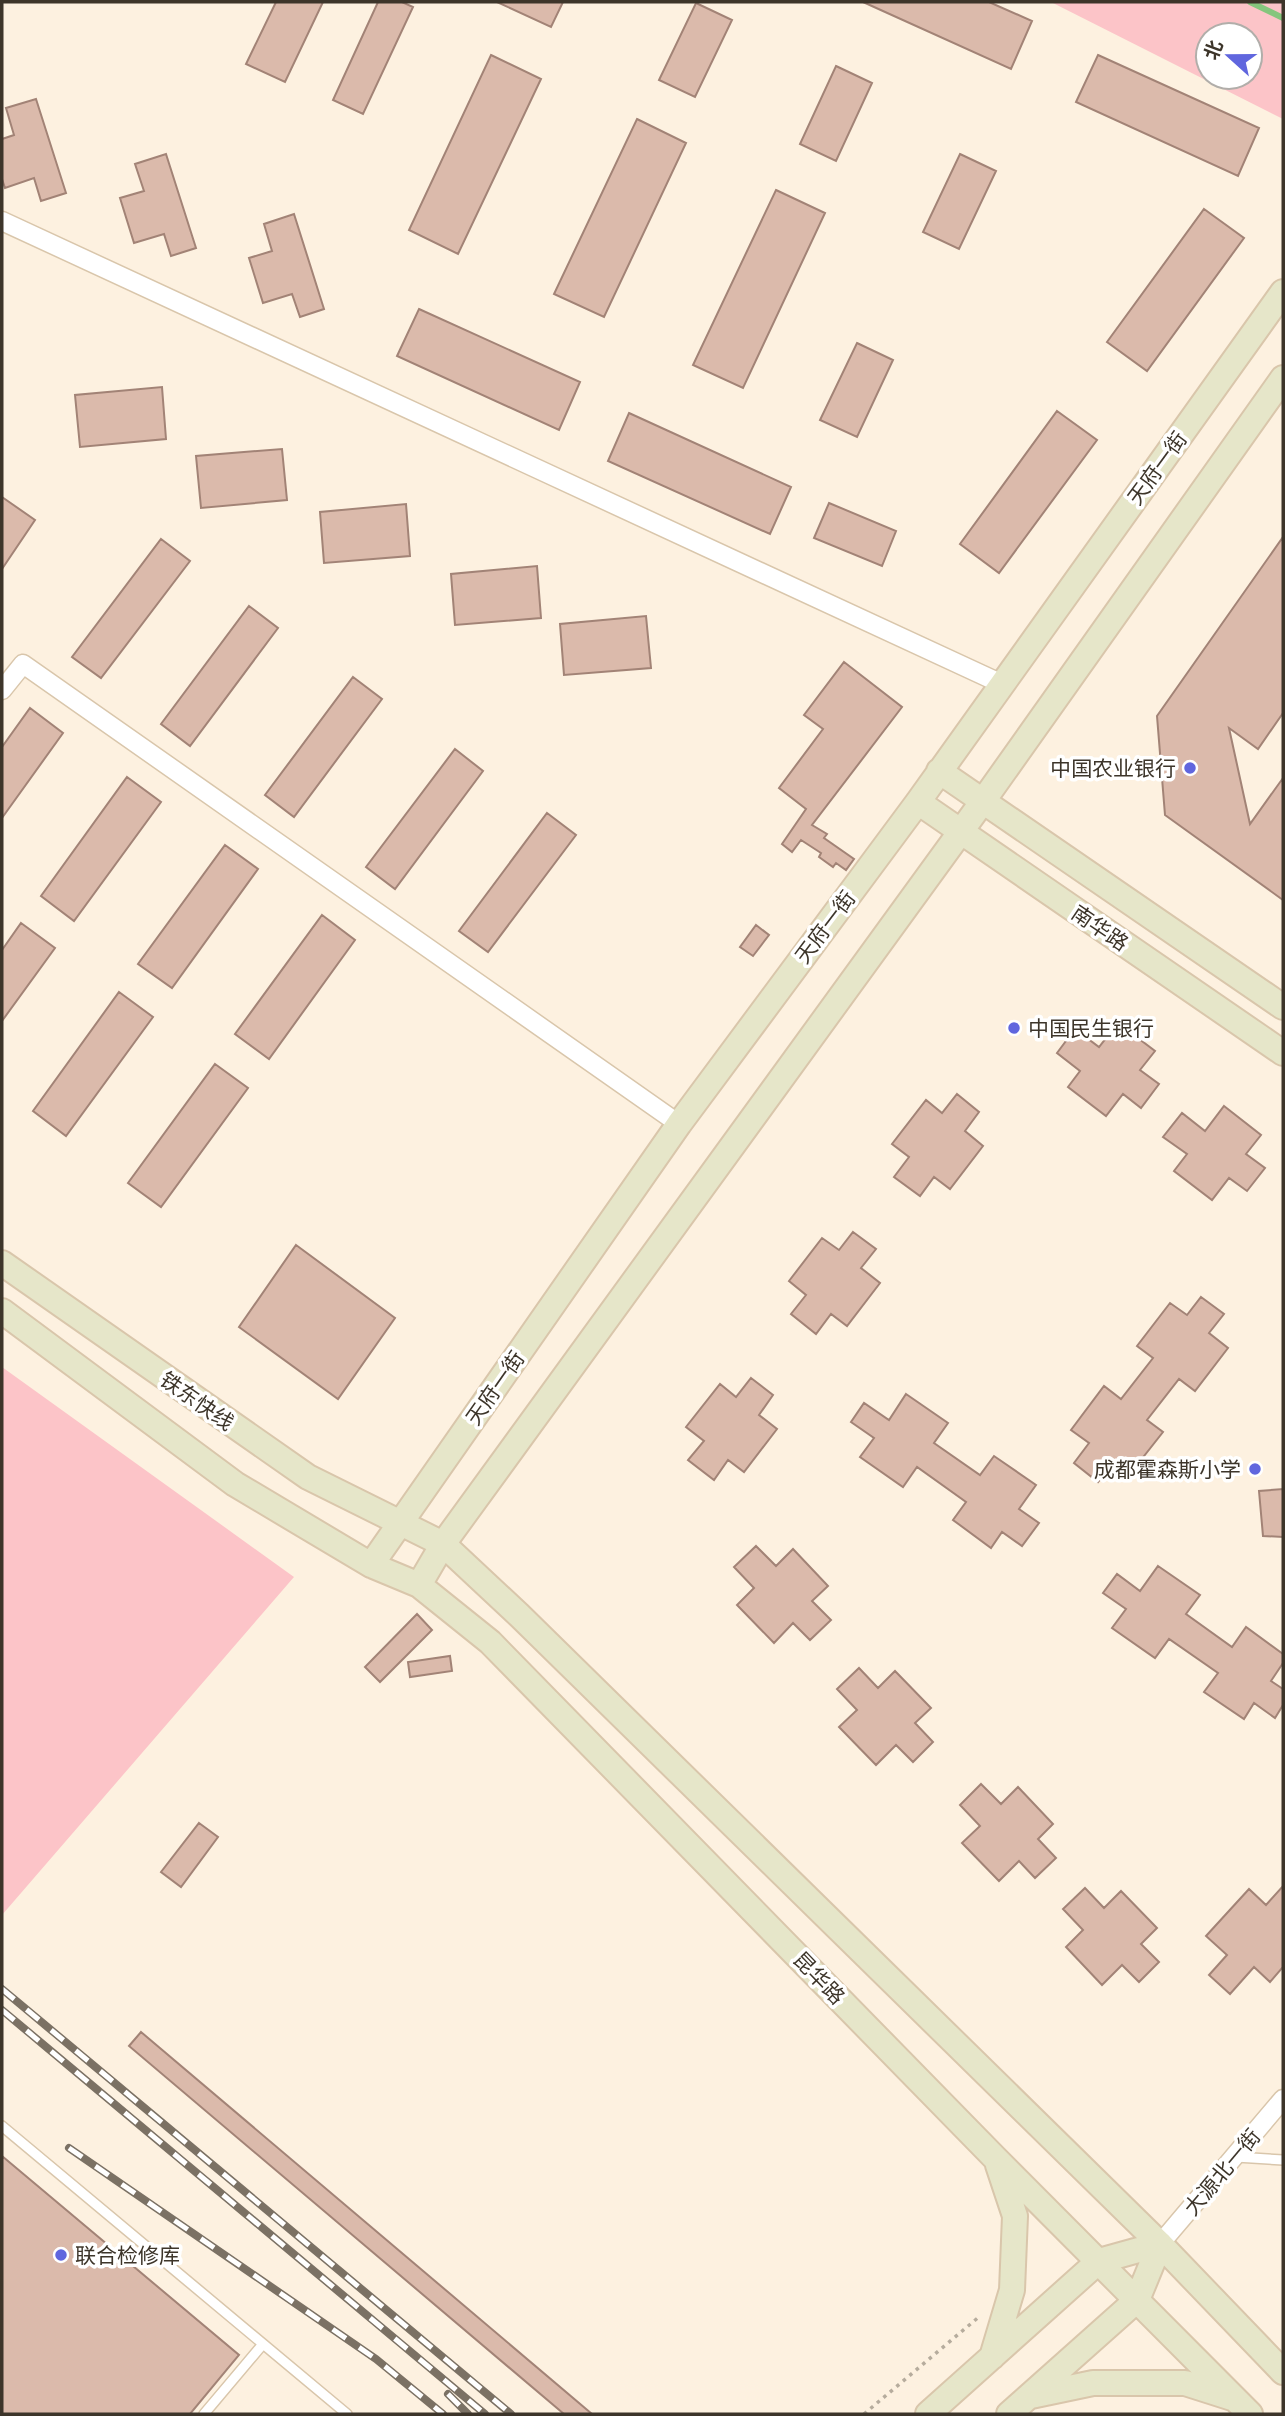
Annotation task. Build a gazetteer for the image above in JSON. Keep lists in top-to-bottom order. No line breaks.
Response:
{"streets":{"main road":["天府一街","南华路","铁东快线","昆华路"],"street":["大源北一街"]},"crossings":[["天府一街","南华路"],["天府一街","铁东快线"],["天府一街","昆华路"],["铁东快线","昆华路"]],"places":["中国农业银行","中国民生银行","成都霍森斯小学","联合检修库"],"north":"left"}
